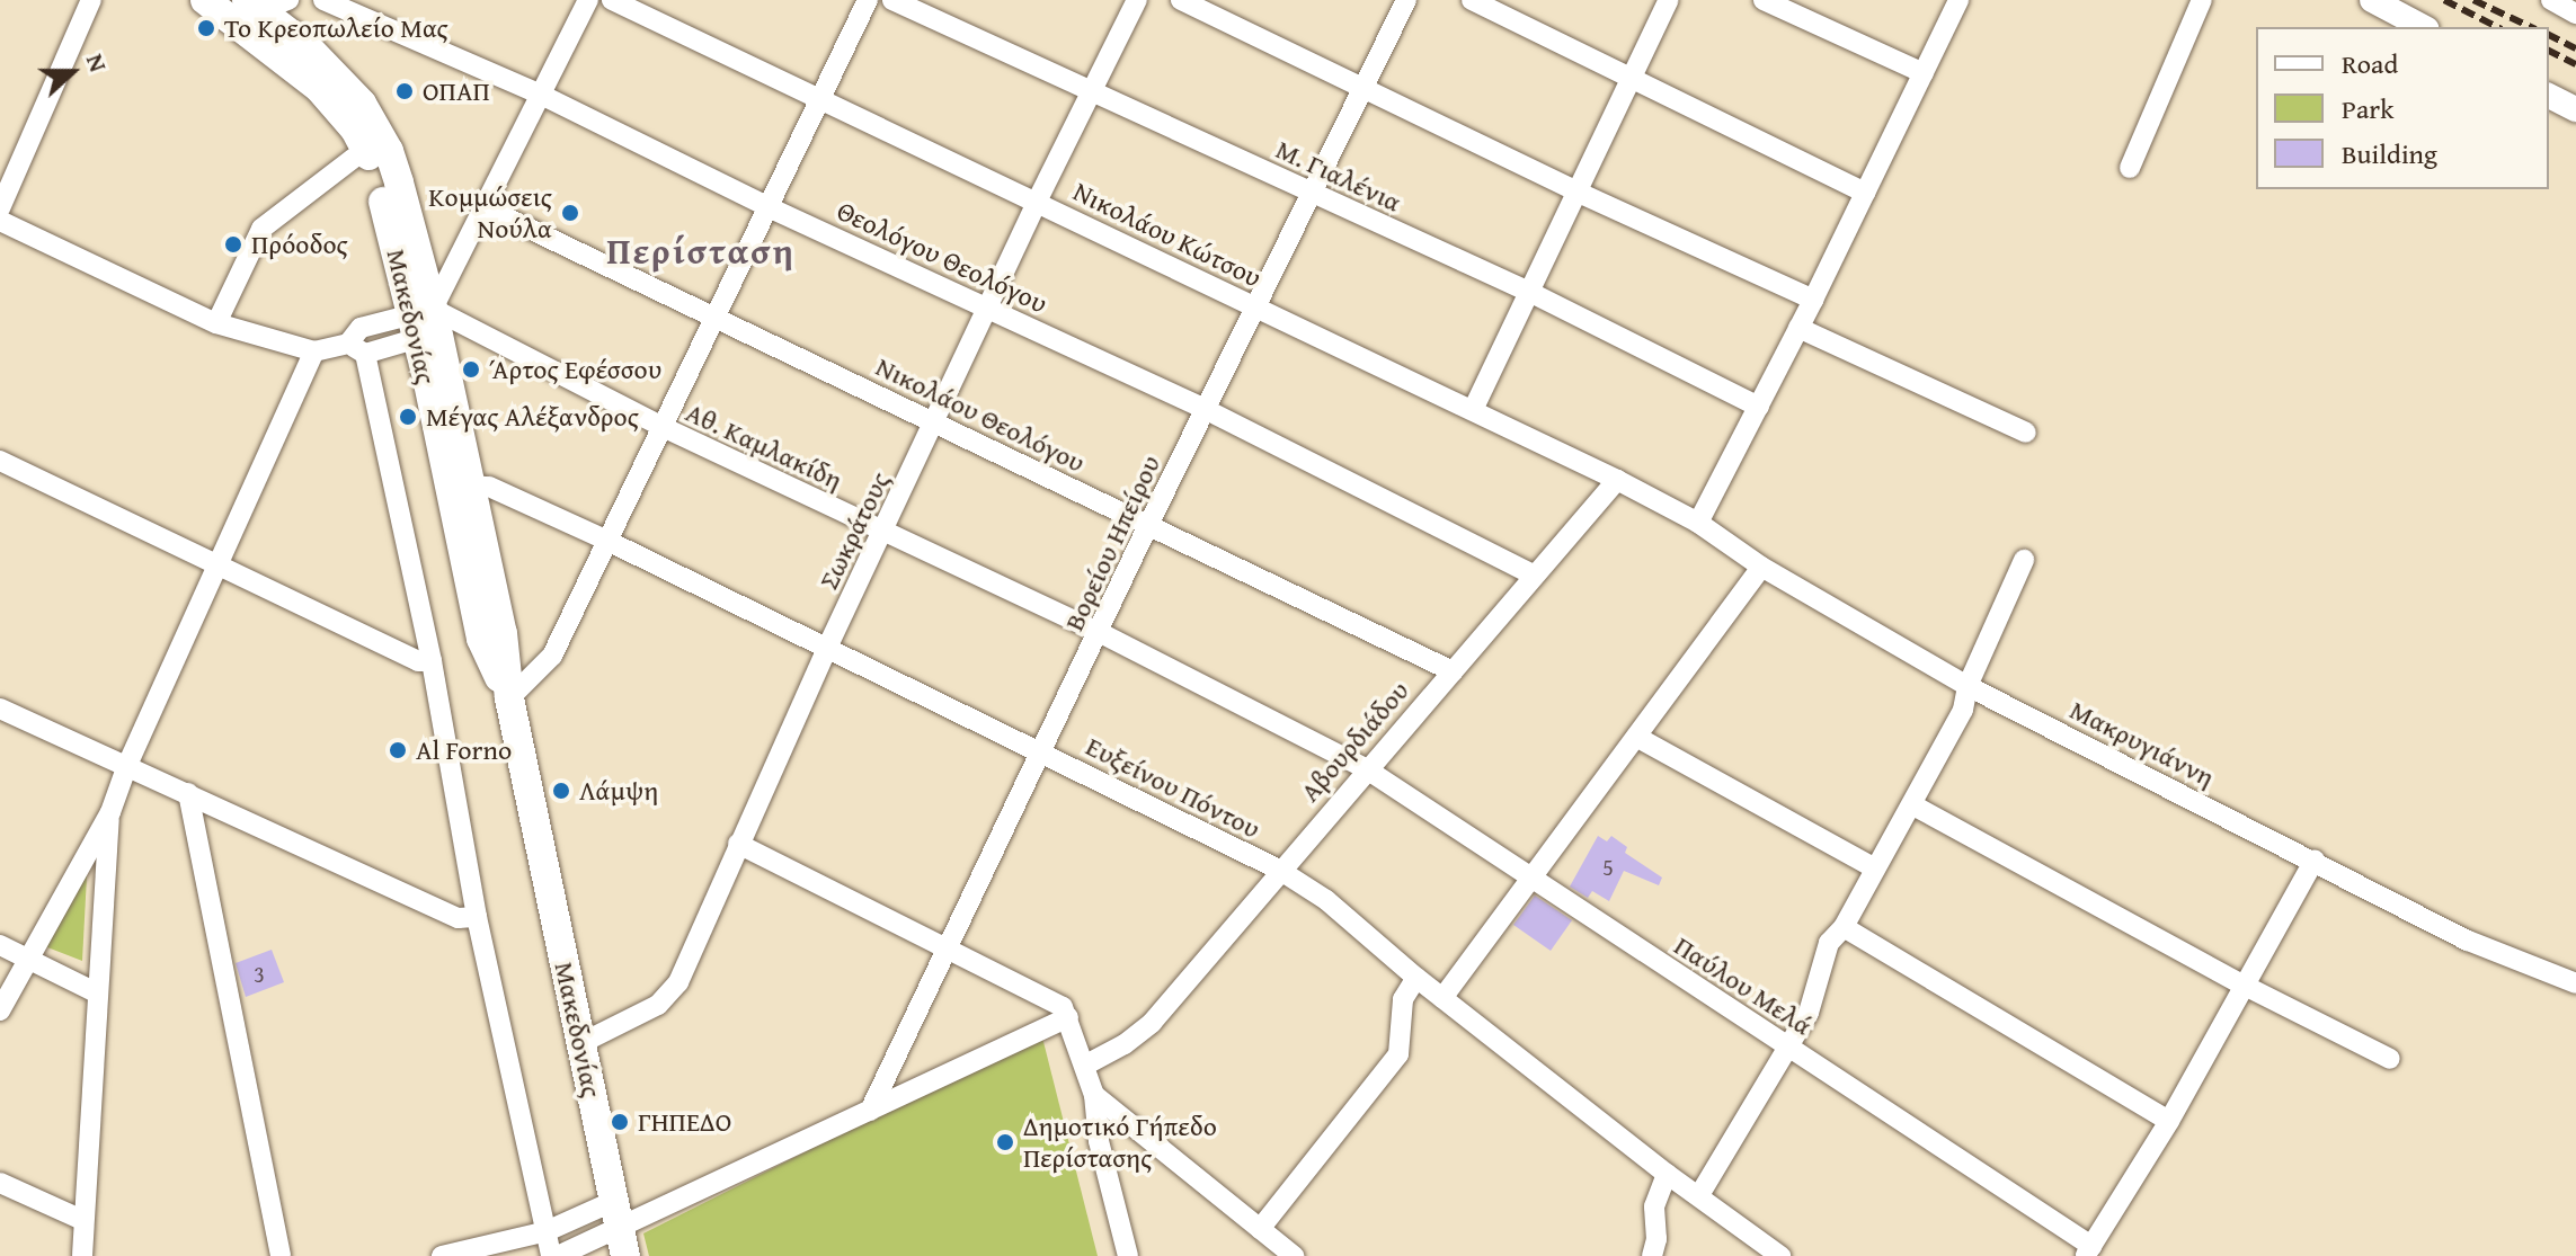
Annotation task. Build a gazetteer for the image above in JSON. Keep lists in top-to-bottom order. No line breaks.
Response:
{"streets":{"main road":["Μακεδονίας"],"street":["Μ. Γιαλένια","Νικολάου Κώτσου","Θεολόγου Θεολόγου","Νικολάου Θεολόγου","Αθ. Καμλακίδη","Σωκράτους","Βορείου Ηπείρου","Αβουρδιάδου","Μακρυγιάννη","Ευξείνου Πόντου","Παύλου Μελά"]},"crossings":[["Μ. Γιαλένια","Σωκράτους"],["Μ. Γιαλένια","Βορείου Ηπείρου"],["Νικολάου Κώτσου","Σωκράτους"],["Νικολάου Κώτσου","Βορείου Ηπείρου"],["Νικολάου Κώτσου","Αβουρδιάδου"],["Νικολάου Κώτσου","Μακρυγιάννη"],["Θεολόγου Θεολόγου","Σωκράτους"],["Θεολόγου Θεολόγου","Βορείου Ηπείρου"],["Θεολόγου Θεολόγου","Αβουρδιάδου"],["Μακεδονίας","Αθ. Καμλακίδη"],["Μακεδονίας","Σωκράτους"],["Μακεδονίας","Ευξείνου Πόντου"],["Νικολάου Θεολόγου","Σωκράτους"],["Νικολάου Θεολόγου","Βορείου Ηπείρου"],["Νικολάου Θεολόγου","Αβουρδιάδου"],["Αθ. Καμλακίδη","Σωκράτους"],["Αθ. Καμλακίδη","Βορείου Ηπείρου"],["Αθ. Καμλακίδη","Αβουρδιάδου"],["Αθ. Καμλακίδη","Παύλου Μελά"],["Σωκράτους","Ευξείνου Πόντου"],["Βορείου Ηπείρου","Ευξείνου Πόντου"],["Αβουρδιάδου","Ευξείνου Πόντου"],["Αβουρδιάδου","Παύλου Μελά"]],"districts":["Περίσταση"],"places":["Το Κρεοπωλείο Μας","ΟΠΑΠ","Κομμώσεις Νούλα","Πρόοδος","Άρτος Εφέσσου","Μέγας Αλέξανδρος","Al Forno","Λάμψη","ΓΗΠΕΔΟ","Δημοτικό Γήπεδο Περίστασης"],"house_numbers":["5","3"],"legend":["Road","Park","Building"],"north":"right"}
